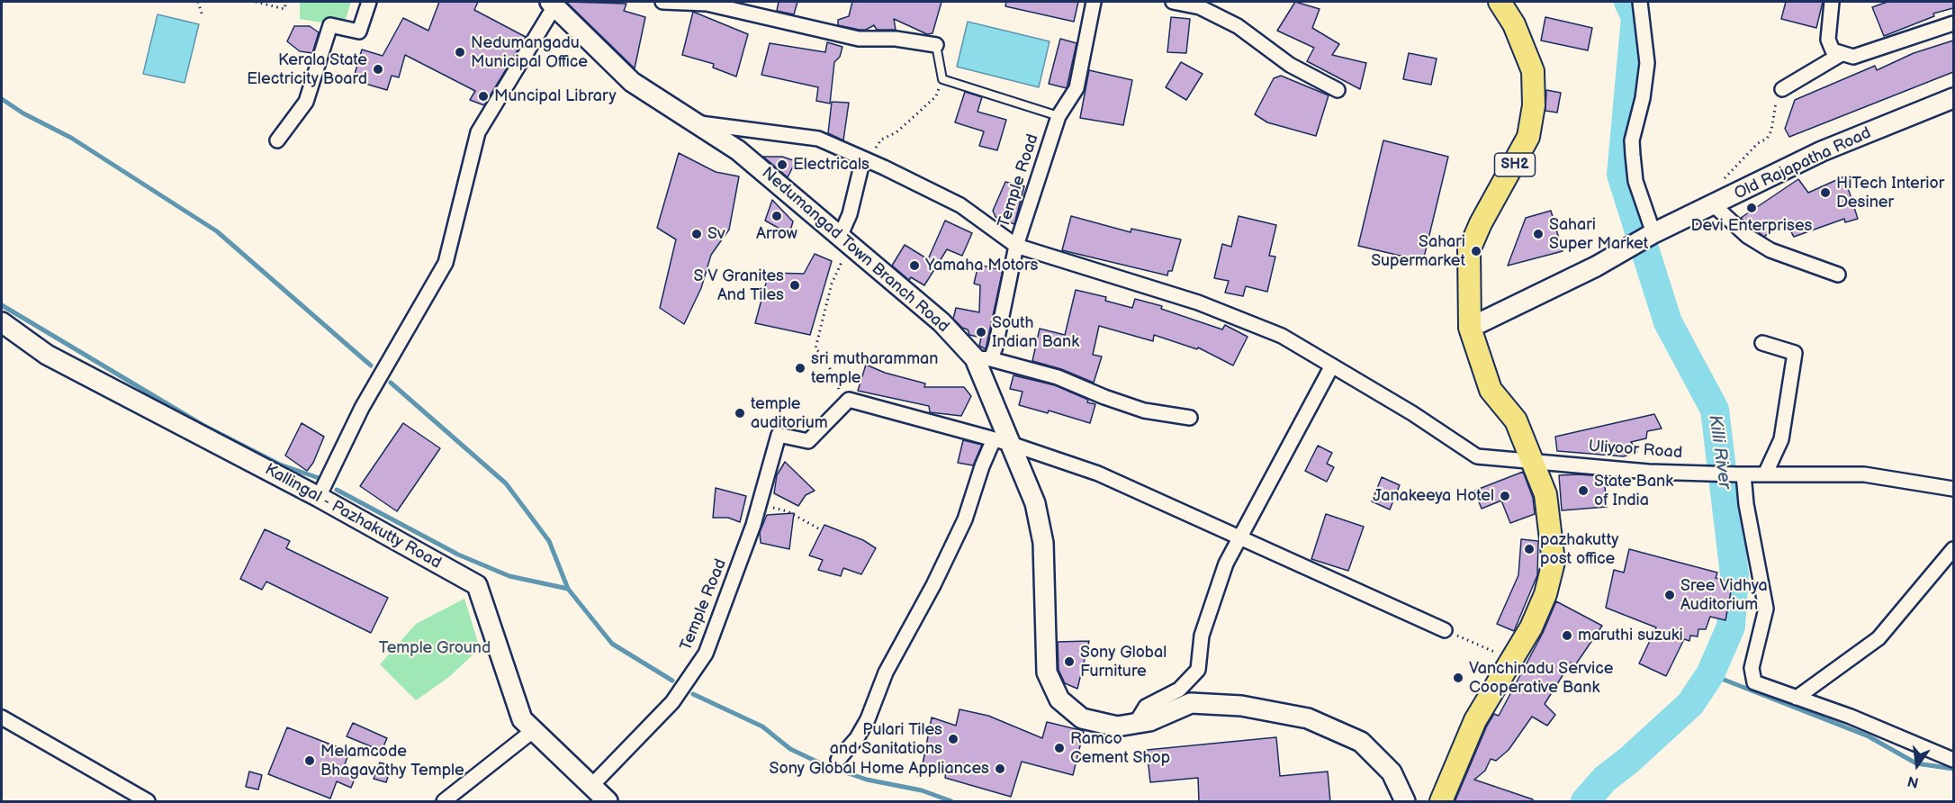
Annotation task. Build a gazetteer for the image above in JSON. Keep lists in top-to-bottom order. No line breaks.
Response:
{"streets":{"main road":["Old Rajapatha Road","SH2","Nedumangad Town Branch Road","Kallingal - Pazhakutty Road"],"street":["Temple Road","Uliyoor Road"]},"crossings":[["Old Rajapatha Road","SH2"],["SH2","Uliyoor Road"],["Temple Road","Nedumangad Town Branch Road"],["Temple Road","Uliyoor Road"],["Temple Road","Kallingal - Pazhakutty Road"],["Nedumangad Town Branch Road","Uliyoor Road"]],"water":["Killi River"],"parks":["Temple Ground"],"places":["Nedumangadu Municipal Office","Kerala State Electricity Board","Muncipal Library","Electricals","HiTech Interior Desiner","Devi Enterprises","Arrow","Sv","Sahari Super Market","Sahari Supermarket","Yamaha Motors","S V Granites And Tiles","South Indian Bank","sri mutharamman temple","temple auditorium","State Bank of India","Janakeeya Hotel","pazhakutty post office","Sree Vidhya Auditorium","maruthi suzuki","Sony Global Furniture","Vanchinadu Service Cooperative Bank","Pulari Tiles and Sanitations","Ramco Cement Shop","Melamcode Bhagavathy Temple","Sony Global Home Appliances"],"north":"bottom"}
